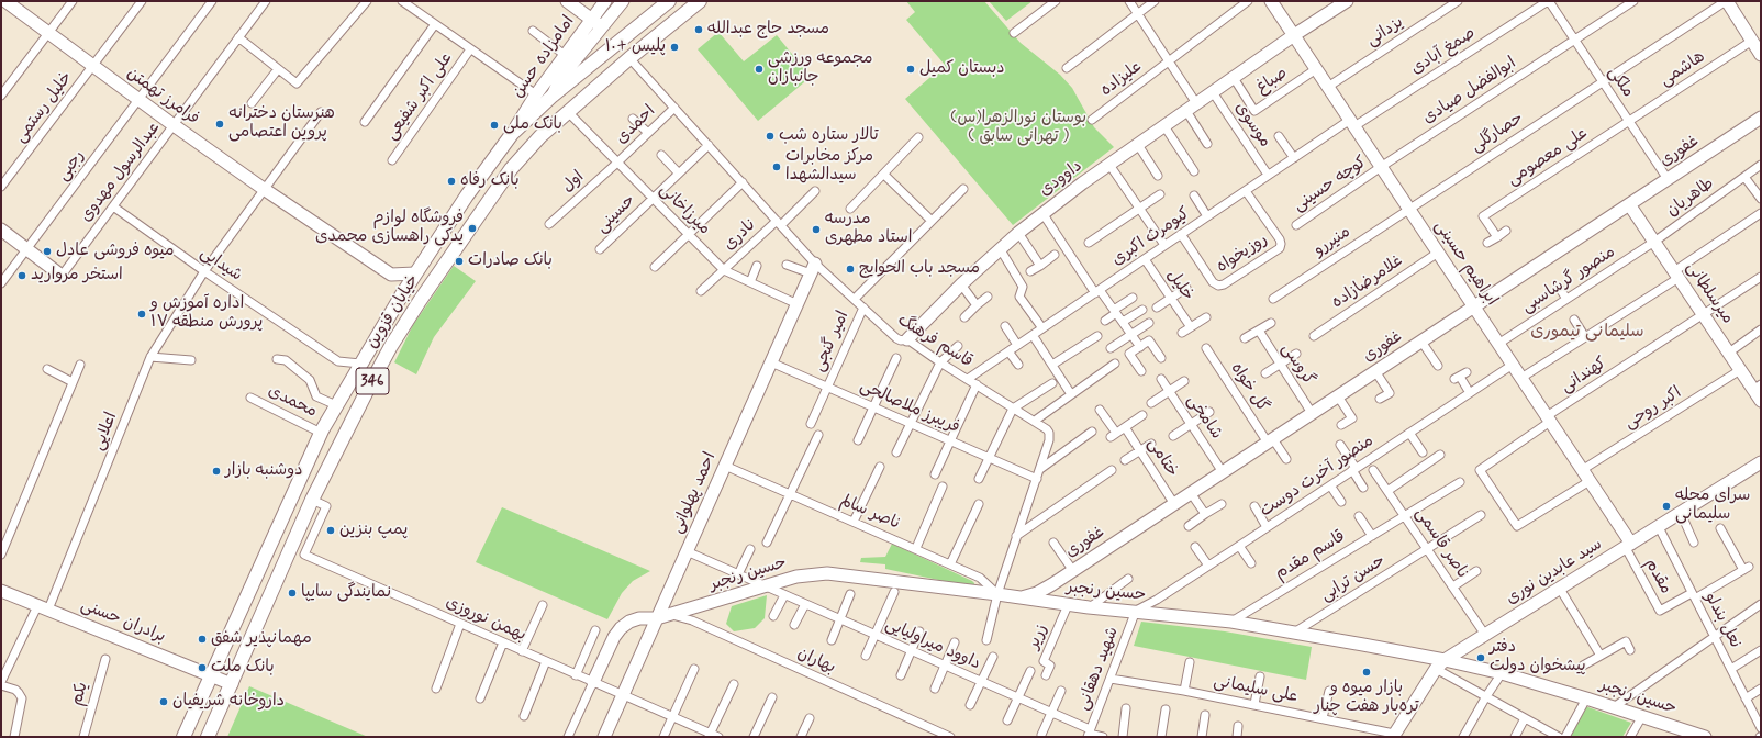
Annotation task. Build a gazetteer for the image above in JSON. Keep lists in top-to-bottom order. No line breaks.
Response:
{"streets":{"main road":["خیابان قزوین","346"],"street":["یزدانی","صمغ آبادی","امامزاده حسن","هاشمی","علیزاده","صباغ","ملکی","ابوالفضل صیادی","فرامرز تهمتن","علی اکبر شفیعی","خلیل رستمی","احمدی","موسوی","حصارگلی","غفوری","علی معصومی","رجبی","عبدالرسول مهدوی","داوودی","اول","کوچه حسینی","طاهریان","میرزاخانی","حسینی","نادری","کیومرث اکبری","منیررو","روزیخواه","ابراهیم حسینی","شیدایی","منصور گرشاسبی","غلامرضازاده","خلیل","میرسلطانی","امیر گنجی","قاسم فرهنگ","گروسی","کهندانی","گل خواه","محمدی","فریبرز ملاصالحی","اکبر روحی","شامخی","اعلایی","ختامی","منصور آخرت دوست","احمد پهلوانی","ناصر سالم","ناصر قاسمی","قاسم مقدم","سید عابدین نوری","حسین رنجبر","مقدم","حسن ترابی","بهمن نوروزی","نعل بندلو","برادران حسنی","زریر","داوود میراولیایی","بهاران","شهید دهقانی","علی سلیمانی","یکم"]},"crossings":[["یزدانی","ابراهیم حسینی"],["صمغ آبادی","ملکی"],["صمغ آبادی","کیومرث اکبری"],["صمغ آبادی","ابراهیم حسینی"],["امامزاده حسن","خیابان قزوین"],["هاشمی","ملکی"],["هاشمی","علی معصومی"],["صباغ","داوودی"],["صباغ","ابراهیم حسینی"],["ملکی","ابوالفضل صیادی"],["ملکی","حصارگلی"],["ملکی","غفوری"],["ملکی","علی معصومی"],["ابوالفضل صیادی","کوچه حسینی"],["ابوالفضل صیادی","ابراهیم حسینی"],["فرامرز تهمتن","خلیل رستمی"],["فرامرز تهمتن","رجبی"],["فرامرز تهمتن","عبدالرسول مهدوی"],["فرامرز تهمتن","خیابان قزوین"],["فرامرز تهمتن","اعلایی"],["احمدی","اول"],["احمدی","میرزاخانی"],["احمدی","قاسم فرهنگ"],["موسوی","داوودی"],["موسوی","کیومرث اکبری"],["حصارگلی","منیررو"],["حصارگلی","ابراهیم حسینی"],["غفوری","ابراهیم حسینی"],["غفوری","میرسلطانی"],["غفوری","گروسی"],["غفوری","گل خواه"],["غفوری","شامخی"],["غفوری","ختامی"],["غفوری","حسین رنجبر"],["عبدالرسول مهدوی","شیدایی"],["داوودی","ابراهیم حسینی"],["داوودی","قاسم فرهنگ"],["اول","میرزاخانی"],["کوچه حسینی","ابراهیم حسینی"],["طاهریان","منصور گرشاسبی"],["طاهریان","میرسلطانی"],["میرزاخانی","حسینی"],["میرزاخانی","نادری"],["میرزاخانی","خیابان قزوین"],["میرزاخانی","احمد پهلوانی"],["حسینی","قاسم فرهنگ"],["نادری","قاسم فرهنگ"],["کیومرث اکبری","روزیخواه"],["کیومرث اکبری","ابراهیم حسینی"],["کیومرث اکبری","خلیل"],["کیومرث اکبری","قاسم فرهنگ"],["منیررو","ابراهیم حسینی"],["ابراهیم حسینی","منصور گرشاسبی"],["ابراهیم حسینی","غلامرضازاده"],["ابراهیم حسینی","کهندانی"],["ابراهیم حسینی","اکبر روحی"],["ابراهیم حسینی","منصور آخرت دوست"],["ابراهیم حسینی","سید عابدین نوری"],["ابراهیم حسینی","مقدم"],["شیدایی","خیابان قزوین"],["شیدایی","اعلایی"],["منصور گرشاسبی","میرسلطانی"],["میرسلطانی","کهندانی"],["میرسلطانی","اکبر روحی"],["خیابان قزوین","قاسم فرهنگ"],["خیابان قزوین","محمدی"],["خیابان قزوین","بهمن نوروزی"],["خیابان قزوین","برادران حسنی"],["امیر گنجی","قاسم فرهنگ"],["امیر گنجی","فریبرز ملاصالحی"],["قاسم فرهنگ","فریبرز ملاصالحی"],["قاسم فرهنگ","احمد پهلوانی"],["قاسم فرهنگ","ناصر سالم"],["قاسم فرهنگ","حسین رنجبر"],["فریبرز ملاصالحی","احمد پهلوانی"],["اعلایی","برادران حسنی"],["منصور آخرت دوست","حسین رنجبر"],["منصور آخرت دوست","شهید دهقانی"],["احمد پهلوانی","ناصر سالم"],["احمد پهلوانی","حسین رنجبر"],["احمد پهلوانی","بهمن نوروزی"],["احمد پهلوانی","داوود میراولیایی"],["ناصر سالم","حسین رنجبر"],["ناصر قاسمی","قاسم مقدم"],["ناصر قاسمی","سید عابدین نوری"],["ناصر قاسمی","حسن ترابی"],["قاسم مقدم","حسین رنجبر"],["سید عابدین نوری","حسین رنجبر"],["سید عابدین نوری","مقدم"],["سید عابدین نوری","نعل بندلو"],["سید عابدین نوری","علی سلیمانی"],["حسین رنجبر","حسن ترابی"],["حسین رنجبر","بهمن نوروزی"],["حسین رنجبر","زریر"],["حسین رنجبر","داوود میراولیایی"],["حسین رنجبر","بهاران"],["حسین رنجبر","شهید دهقانی"],["مقدم","نعل بندلو"],["داوود میراولیایی","شهید دهقانی"],["شهید دهقانی","علی سلیمانی"]],"districts":["سلیمانی تیموری"],"parks":["بوستان نورالزهرا(س) ( تهرانی سابق )"],"places":["مسجد حاج عبدالله","پلیس +۱۰","مجموعه ورزشی جانبازان","دبستان کمیل","هنرستان دخترانه پروین اعتصامی","بانک ملی","تالار ستاره شب","مرکز مخابرات سیدالشهدا","بانک رفاه","فروشگاه لوازم یدکی راهسازی محمدی","مدرسه استاد مطهری","میوه فروشی عادل","بانک صادرات","مسجد باب الحوایج","استخر مروارید","اداره آموزش و پرورش منطقه ۱۷","دوشنبه بازار","سرای محله سلیمانی","پمپ بنزین","نمایندگی سایپا","مهمانپذیر شفق","دفتر پیشخوان دولت","بانک ملت","بازار میوه و تره‌بار هفت چنار","داروخانه شریفیان"]}
